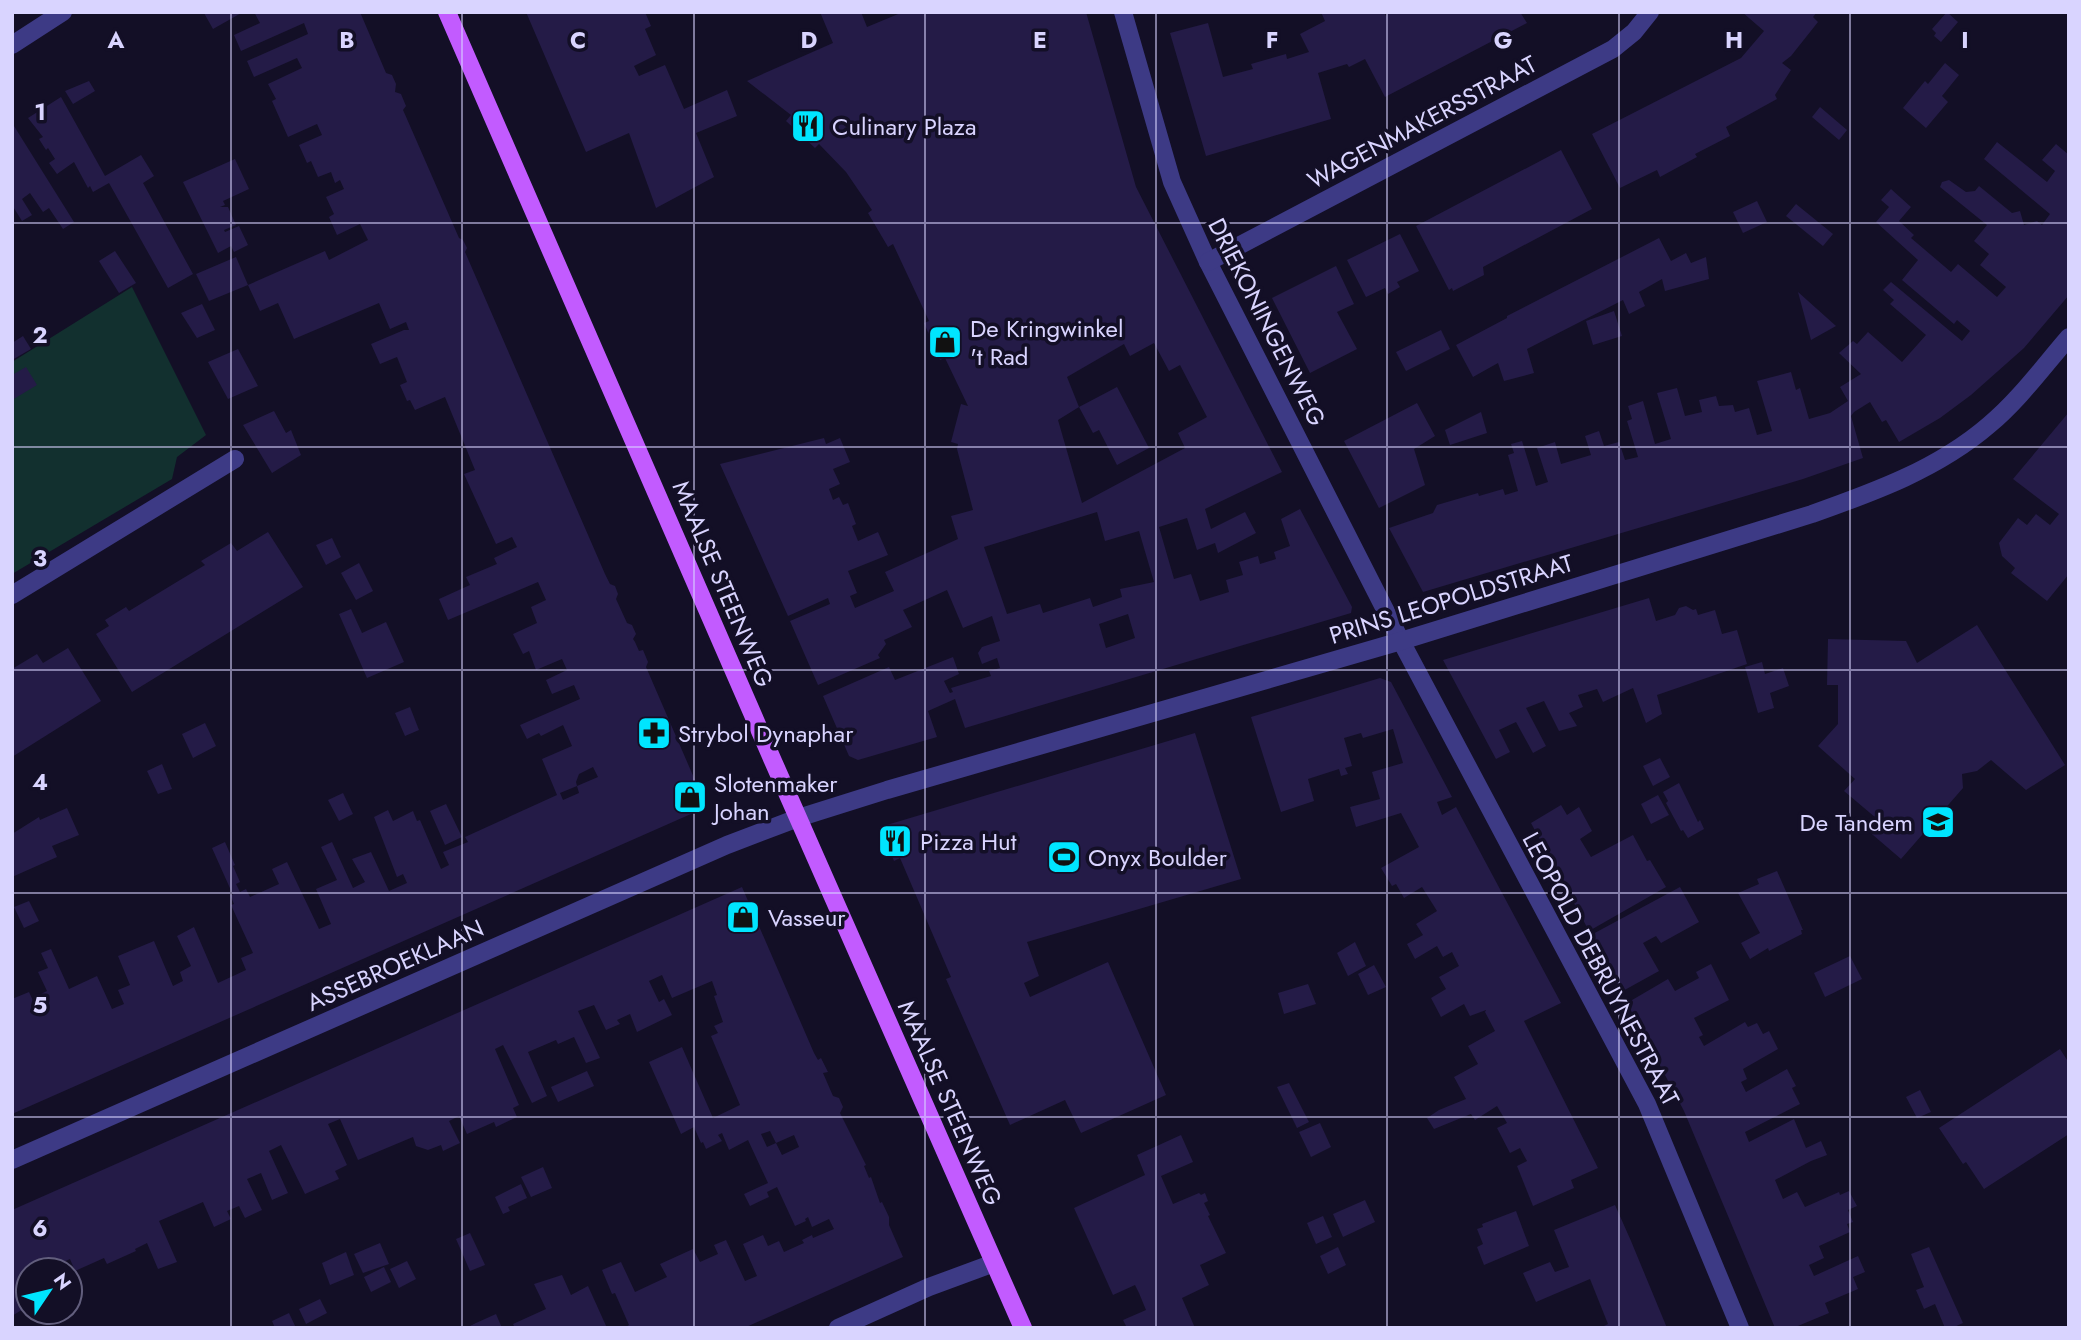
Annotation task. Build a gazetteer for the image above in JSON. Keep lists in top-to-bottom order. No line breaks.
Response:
{"streets":{"main road":["MAALSE STEENWEG"],"street":["WAGENMAKERSSTRAAT","DRIEKONINGENWEG","PRINS LEOPOLDSTRAAT","ASSEBROEKLAAN","LEOPOLD DEBRUYNESTRAAT"]},"crossings":[["WAGENMAKERSSTRAAT","DRIEKONINGENWEG"],["DRIEKONINGENWEG","PRINS LEOPOLDSTRAAT"],["DRIEKONINGENWEG","LEOPOLD DEBRUYNESTRAAT"],["MAALSE STEENWEG","PRINS LEOPOLDSTRAAT"],["MAALSE STEENWEG","ASSEBROEKLAAN"],["PRINS LEOPOLDSTRAAT","ASSEBROEKLAAN"],["PRINS LEOPOLDSTRAAT","LEOPOLD DEBRUYNESTRAAT"]],"places":{"restaurant":["Culinary Plaza","Pizza Hut"],"shop":["De Kringwinkel 't Rad","Slotenmaker Johan","Vasseur"],"pharmacy":["Strybol Dynaphar"],"school or university":["De Tandem"],"sports":["Onyx Boulder"]},"north":"top right","grid":{"columns":["A","B","C","D","E","F","G","H","I"],"rows":["1","2","3","4","5","6"]}}
